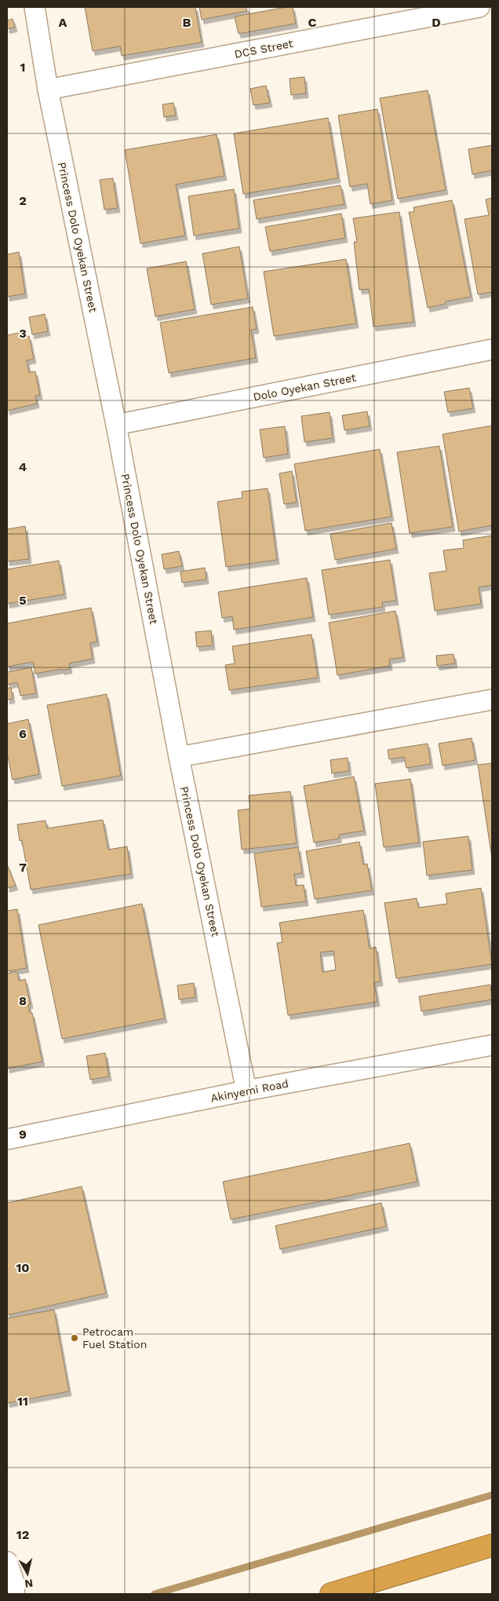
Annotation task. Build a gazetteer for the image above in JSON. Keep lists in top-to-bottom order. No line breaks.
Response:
{"streets":{"street":["DCS Street","Princess Dolo Oyekan Street","Dolo Oyekan Street","Akinyemi Road"]},"crossings":[["DCS Street","Princess Dolo Oyekan Street"],["Princess Dolo Oyekan Street","Dolo Oyekan Street"],["Princess Dolo Oyekan Street","Akinyemi Road"]],"places":["Petrocam Fuel Station"],"north":"bottom","grid":{"columns":["A","B","C","D"],"rows":["1","2","3","4","5","6","7","8","9","10","11","12"]}}
